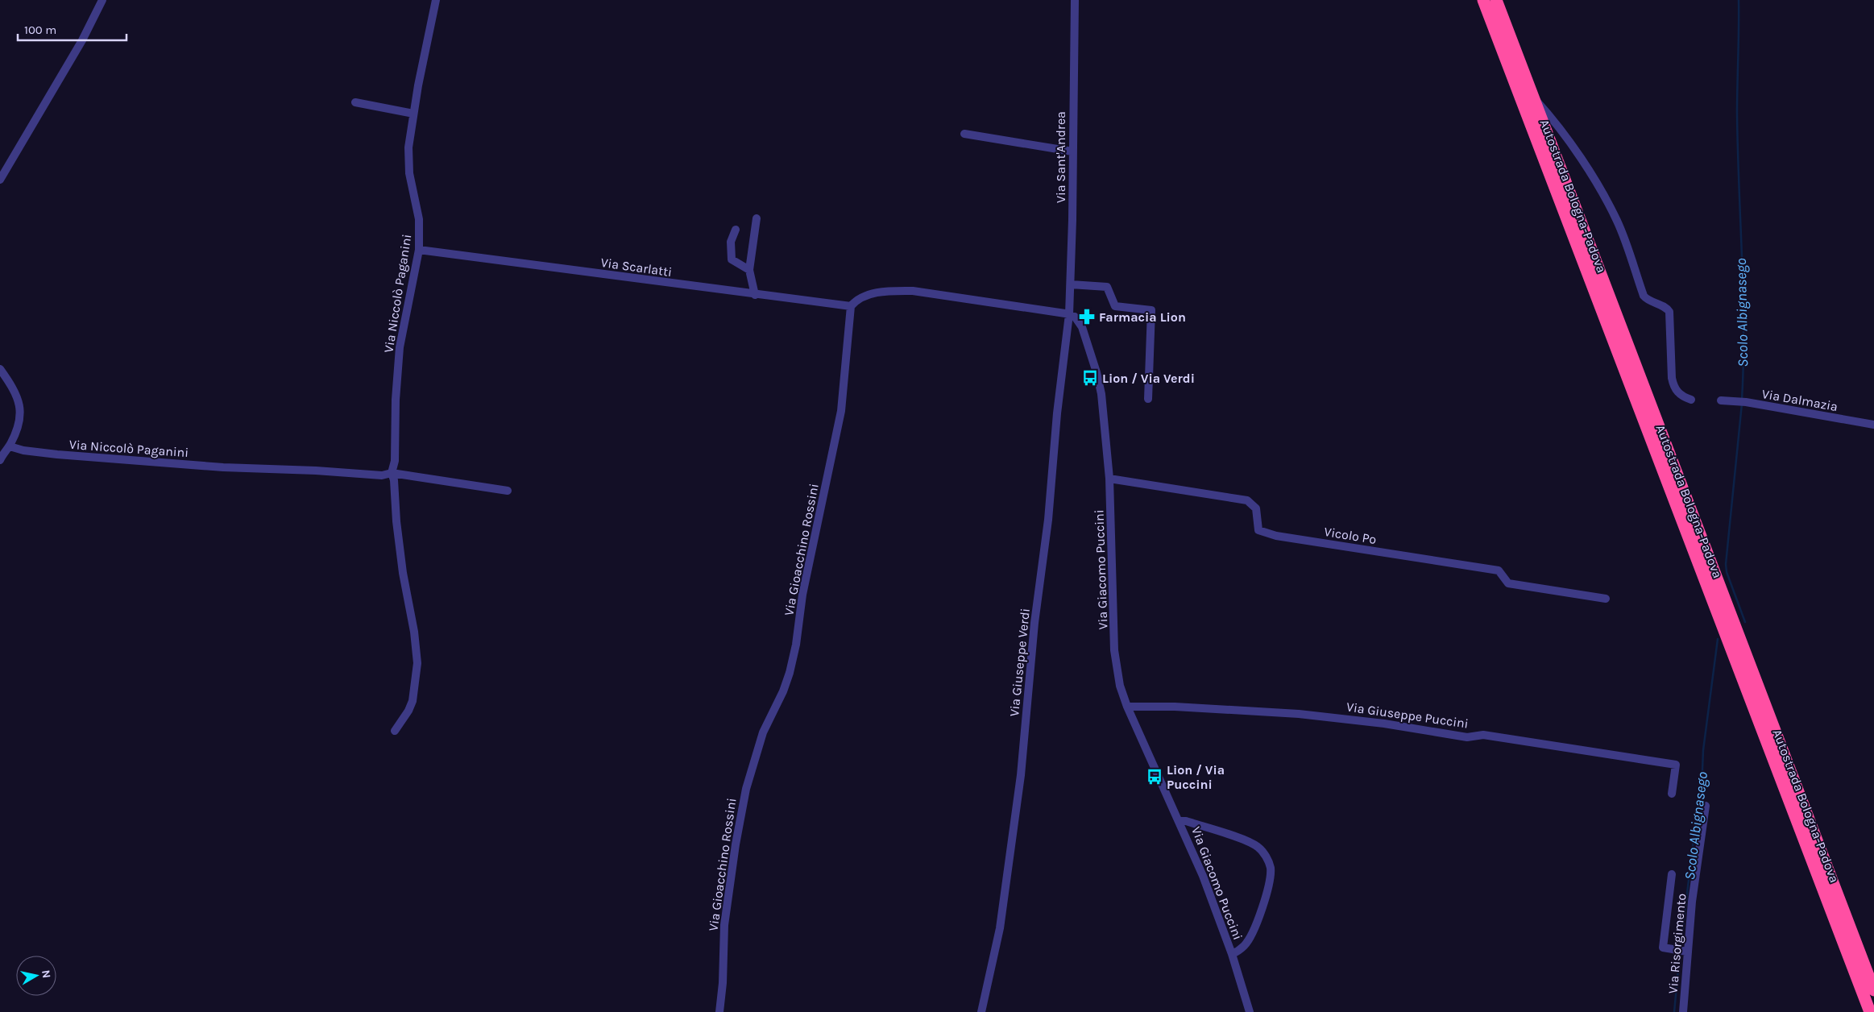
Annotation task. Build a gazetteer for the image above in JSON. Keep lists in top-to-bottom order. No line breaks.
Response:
{"streets":{"highway":["Autostrada Bologna-Padova"],"street":["Via Sant'Andrea","Via Scarlatti","Via Niccolò Paganini","Via Dalmazia","Vicolo Po","Via Gioacchino Rossini","Via Giacomo Puccini","Via Giuseppe Verdi","Via Giuseppe Puccini","Via Risorgimento"]},"crossings":[["Via Sant'Andrea","Via Giacomo Puccini"],["Via Sant'Andrea","Via Giuseppe Verdi"],["Via Scarlatti","Via Niccolò Paganini"],["Via Scarlatti","Via Gioacchino Rossini"],["Vicolo Po","Via Giacomo Puccini"],["Via Giacomo Puccini","Via Giuseppe Verdi"],["Via Giacomo Puccini","Via Giuseppe Puccini"]],"water":["Scolo Albignasego"],"places":{"pharmacy":["Farmacia Lion"],"bus stop":["Lion / Via Verdi","Lion / Via Puccini"]},"scale_bar":"100 m","north":"right"}
